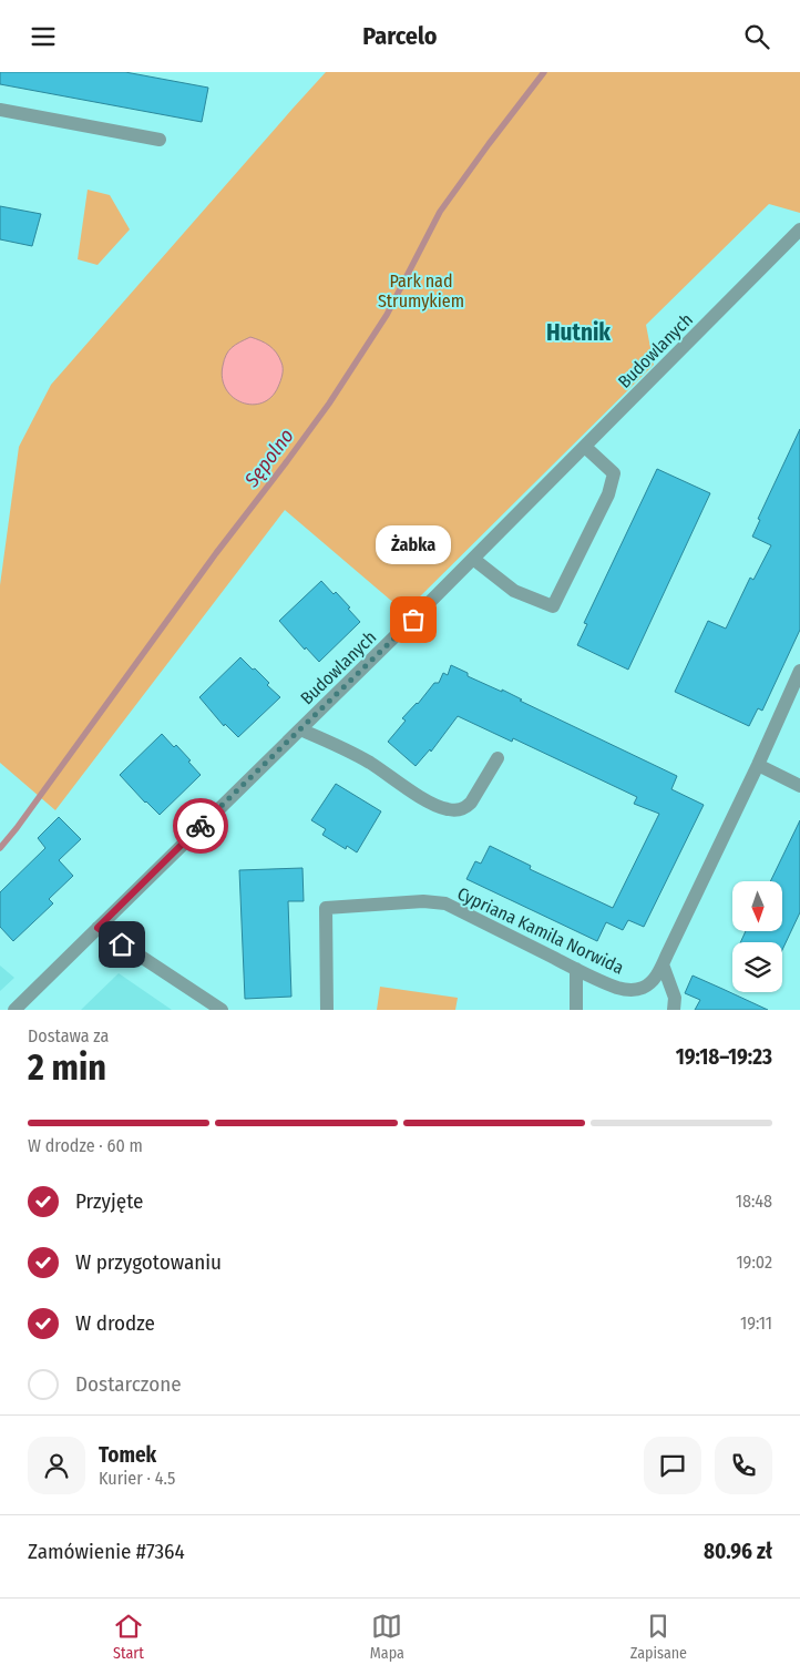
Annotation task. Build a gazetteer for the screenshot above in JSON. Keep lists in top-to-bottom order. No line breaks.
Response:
{"streets":{"street":["Budowlanych","Cypriana Kamila Norwida"]},"districts":["Hutnik"],"water":["Sępolno"],"parks":["Park nad Strumykiem"],"places":["Żabka"],"north":"bottom","page":{"header":"Parcelo","bubble":"Żabka","heading":["2 min","Dostawa za","19:18–19:23"],"panel":["Tomek","Kurier · 4.5","Zamówienie #7364","80.96 zł"],"bar":"W drodze · 60 m","list":[["Przyjęte","18:48"],["W przygotowaniu","19:02"],["W drodze","19:11"],"Dostarczone"],"tabs":["Start","Mapa","Zapisane"]}}
